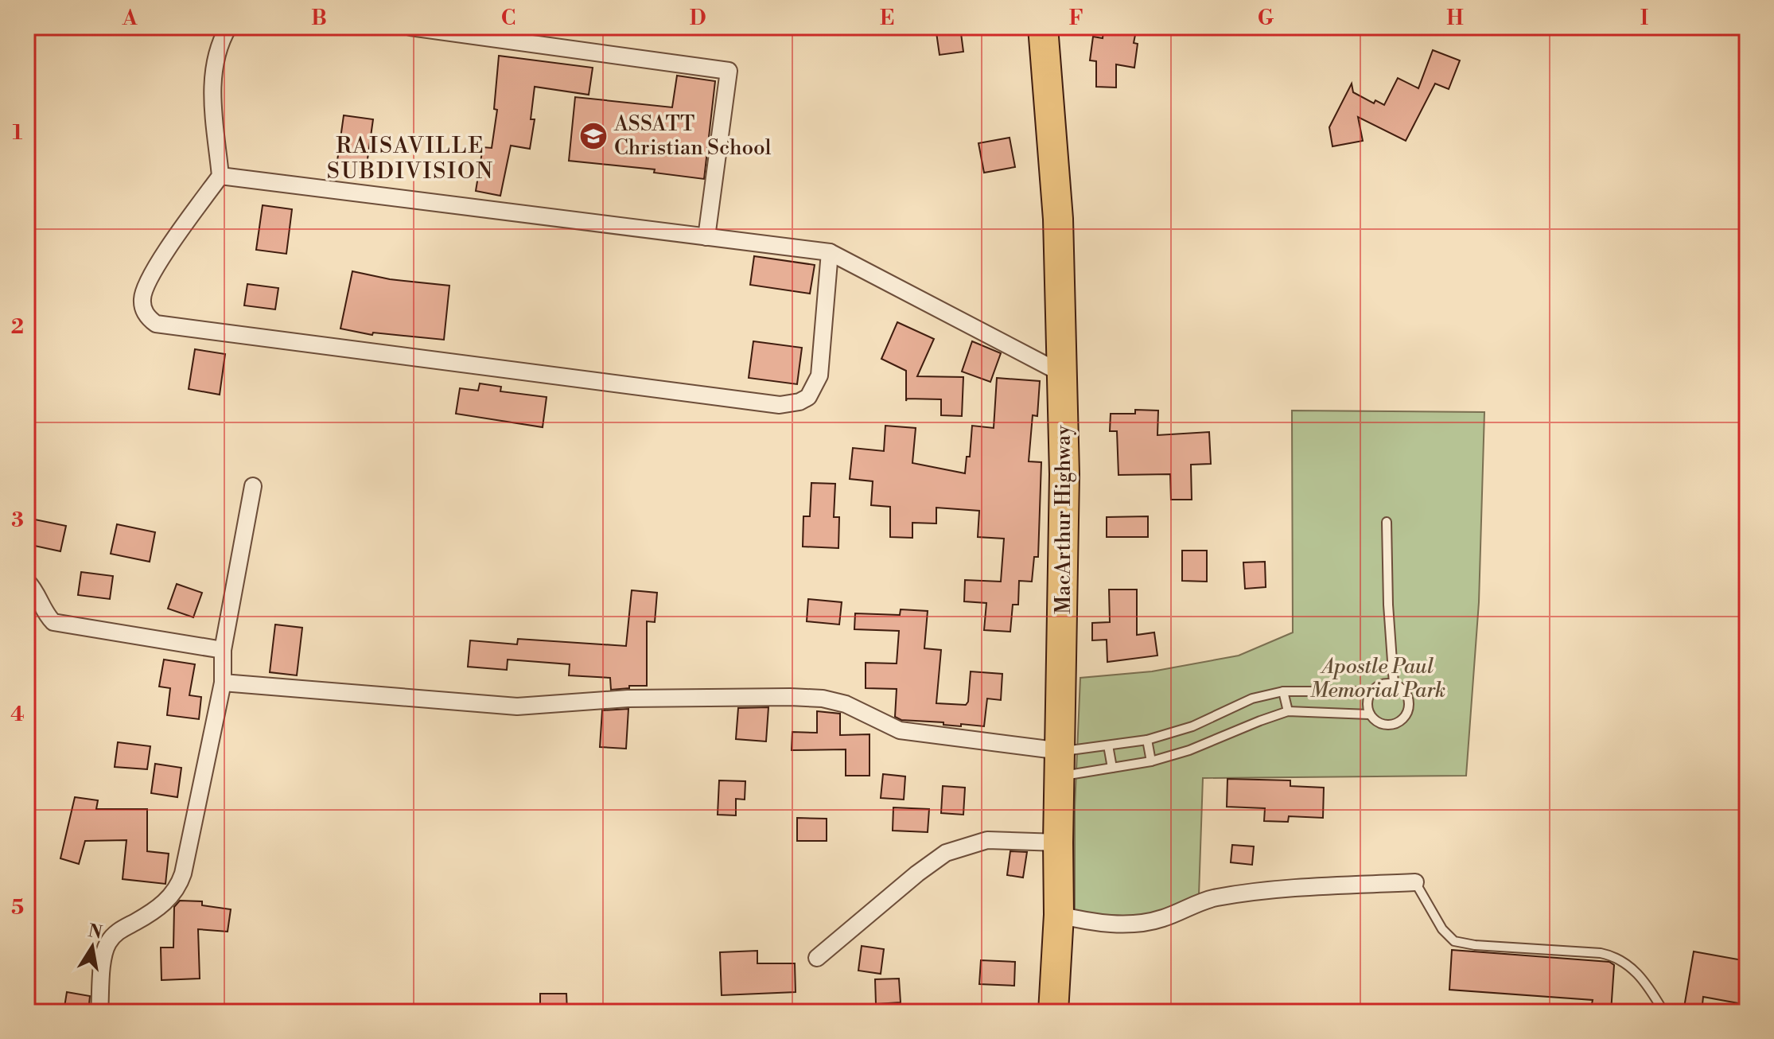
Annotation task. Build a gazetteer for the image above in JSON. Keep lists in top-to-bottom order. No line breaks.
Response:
{"streets":{"highway":["MacArthur Highway"]},"districts":["RAISAVILLE SUBDIVISION"],"parks":["Apostle Paul Memorial Park"],"places":{"school or university":["ASSATT Christian School"]},"north":"top","grid":{"columns":["A","B","C","D","E","F","G","H","I"],"rows":["1","2","3","4","5"]}}
